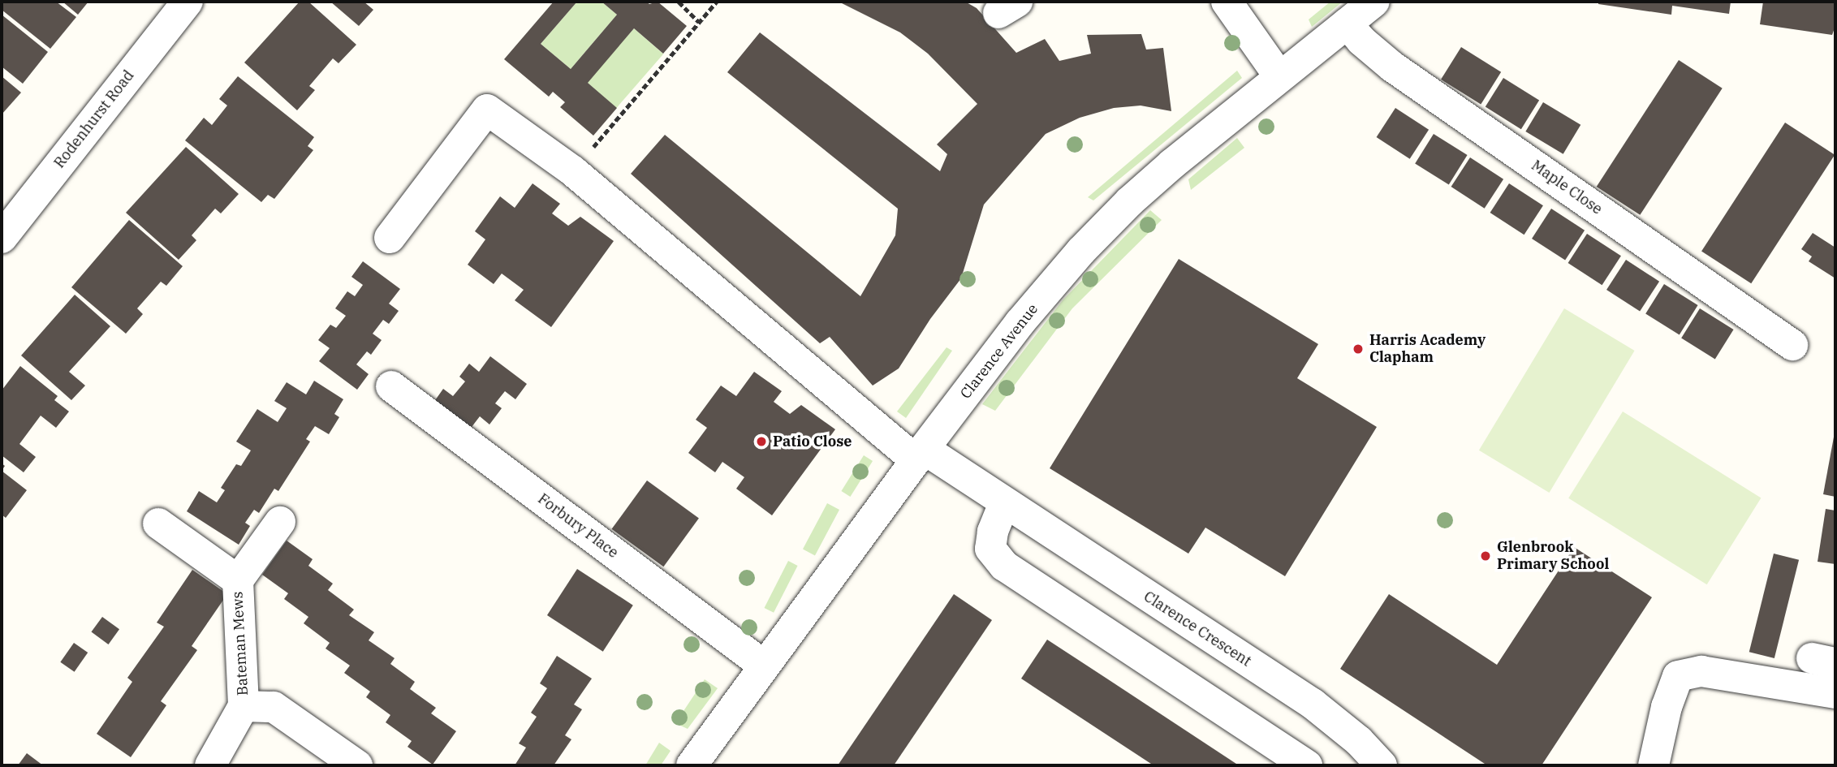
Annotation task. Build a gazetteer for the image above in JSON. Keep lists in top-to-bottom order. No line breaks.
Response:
{"streets":{"street":["Rodenhurst Road","Maple Close","Clarence Avenue","Forbury Place","Clarence Crescent","Bateman Mews"]},"crossings":[["Maple Close","Clarence Avenue"],["Clarence Avenue","Forbury Place"],["Clarence Avenue","Clarence Crescent"]],"places":["Harris Academy Clapham","Patio Close","Glenbrook Primary School"]}
